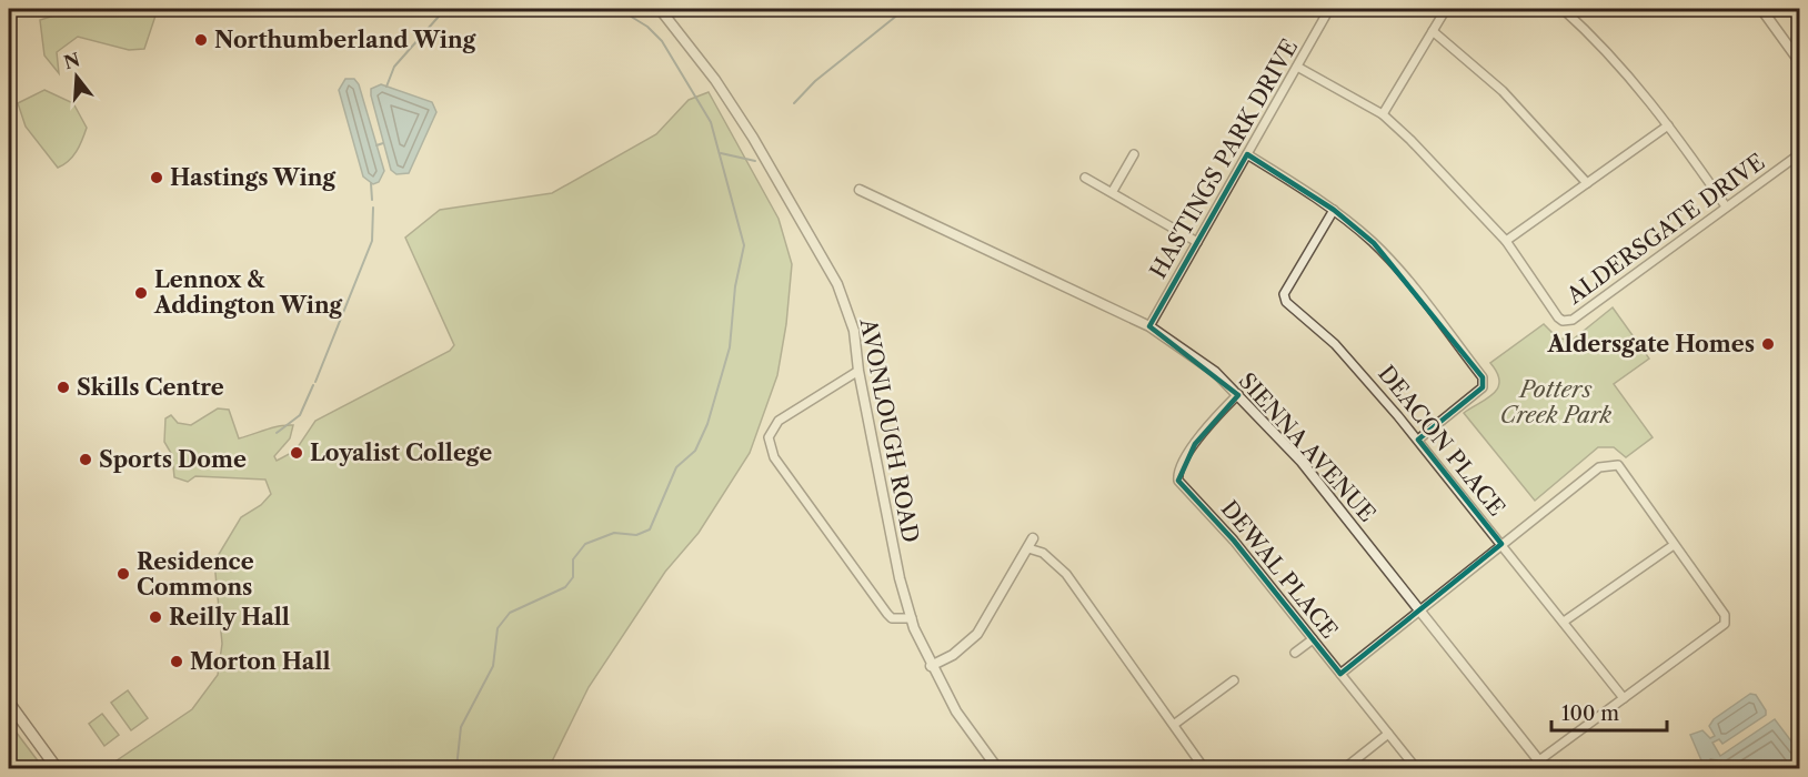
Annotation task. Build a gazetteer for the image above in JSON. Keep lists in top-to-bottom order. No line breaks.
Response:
{"streets":{"street":["HASTINGS PARK DRIVE","ALDERSGATE DRIVE","AVONLOUGH ROAD","DEACON PLACE","SIENNA AVENUE","DEWAL PLACE"]},"crossings":[["HASTINGS PARK DRIVE","ALDERSGATE DRIVE"],["HASTINGS PARK DRIVE","SIENNA AVENUE"],["SIENNA AVENUE","DEWAL PLACE"]],"parks":["Potters Creek Park"],"places":["Northumberland Wing","Hastings Wing","Lennox & Addington Wing","Aldersgate Homes","Skills Centre","Loyalist College","Sports Dome","Residence Commons","Reilly Hall","Morton Hall"],"scale_bar":"100 m","north":"top"}
